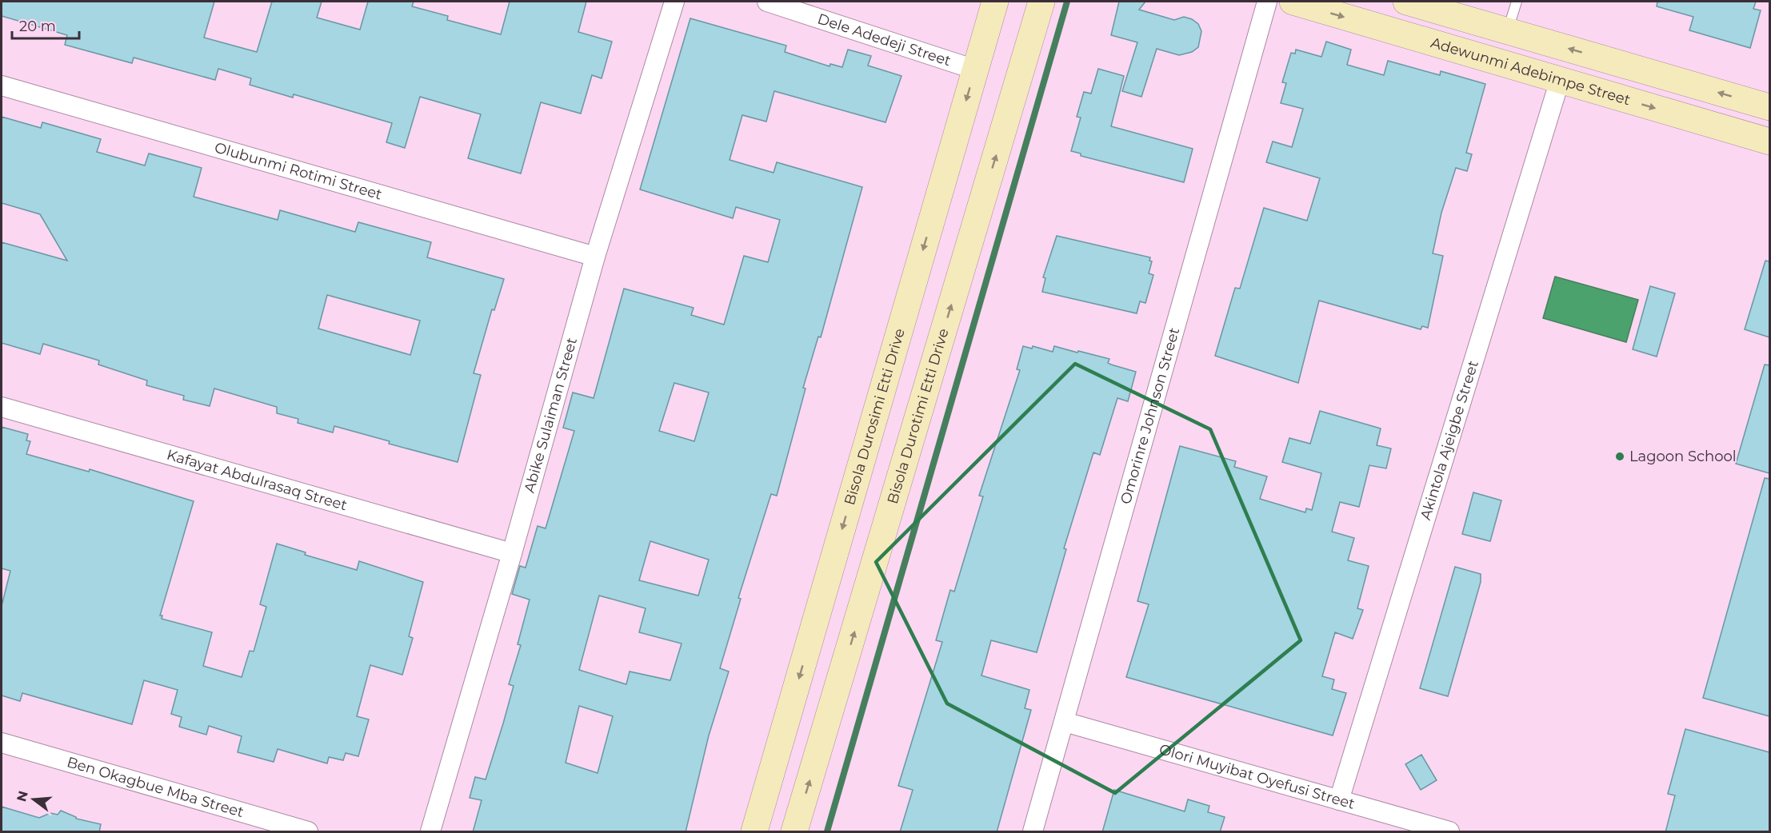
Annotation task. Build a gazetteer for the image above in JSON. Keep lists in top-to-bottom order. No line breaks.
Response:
{"streets":{"main road":["Adewunmi Adebimpe Street","Bisola Durosimi Etti Drive","Bisola Durotimi Etti Drive"],"street":["Dele Adedeji Street","Olubunmi Rotimi Street","Abike Sulaiman Street","Omorinre Johnson Street","Akintola Ajeigbe Street","Kafayat Abdulrasaq Street","Olori Muyibat Oyefusi Street","Ben Okagbue Mba Street"]},"crossings":[["Dele Adedeji Street","Bisola Durosimi Etti Drive"],["Adewunmi Adebimpe Street","Akintola Ajeigbe Street"],["Olubunmi Rotimi Street","Abike Sulaiman Street"],["Abike Sulaiman Street","Kafayat Abdulrasaq Street"],["Omorinre Johnson Street","Olori Muyibat Oyefusi Street"],["Akintola Ajeigbe Street","Olori Muyibat Oyefusi Street"]],"one_way":["Bisola Durosimi Etti Drive","Bisola Durotimi Etti Drive"],"places":["Lagoon School"],"scale_bar":"20 m","north":"left"}
